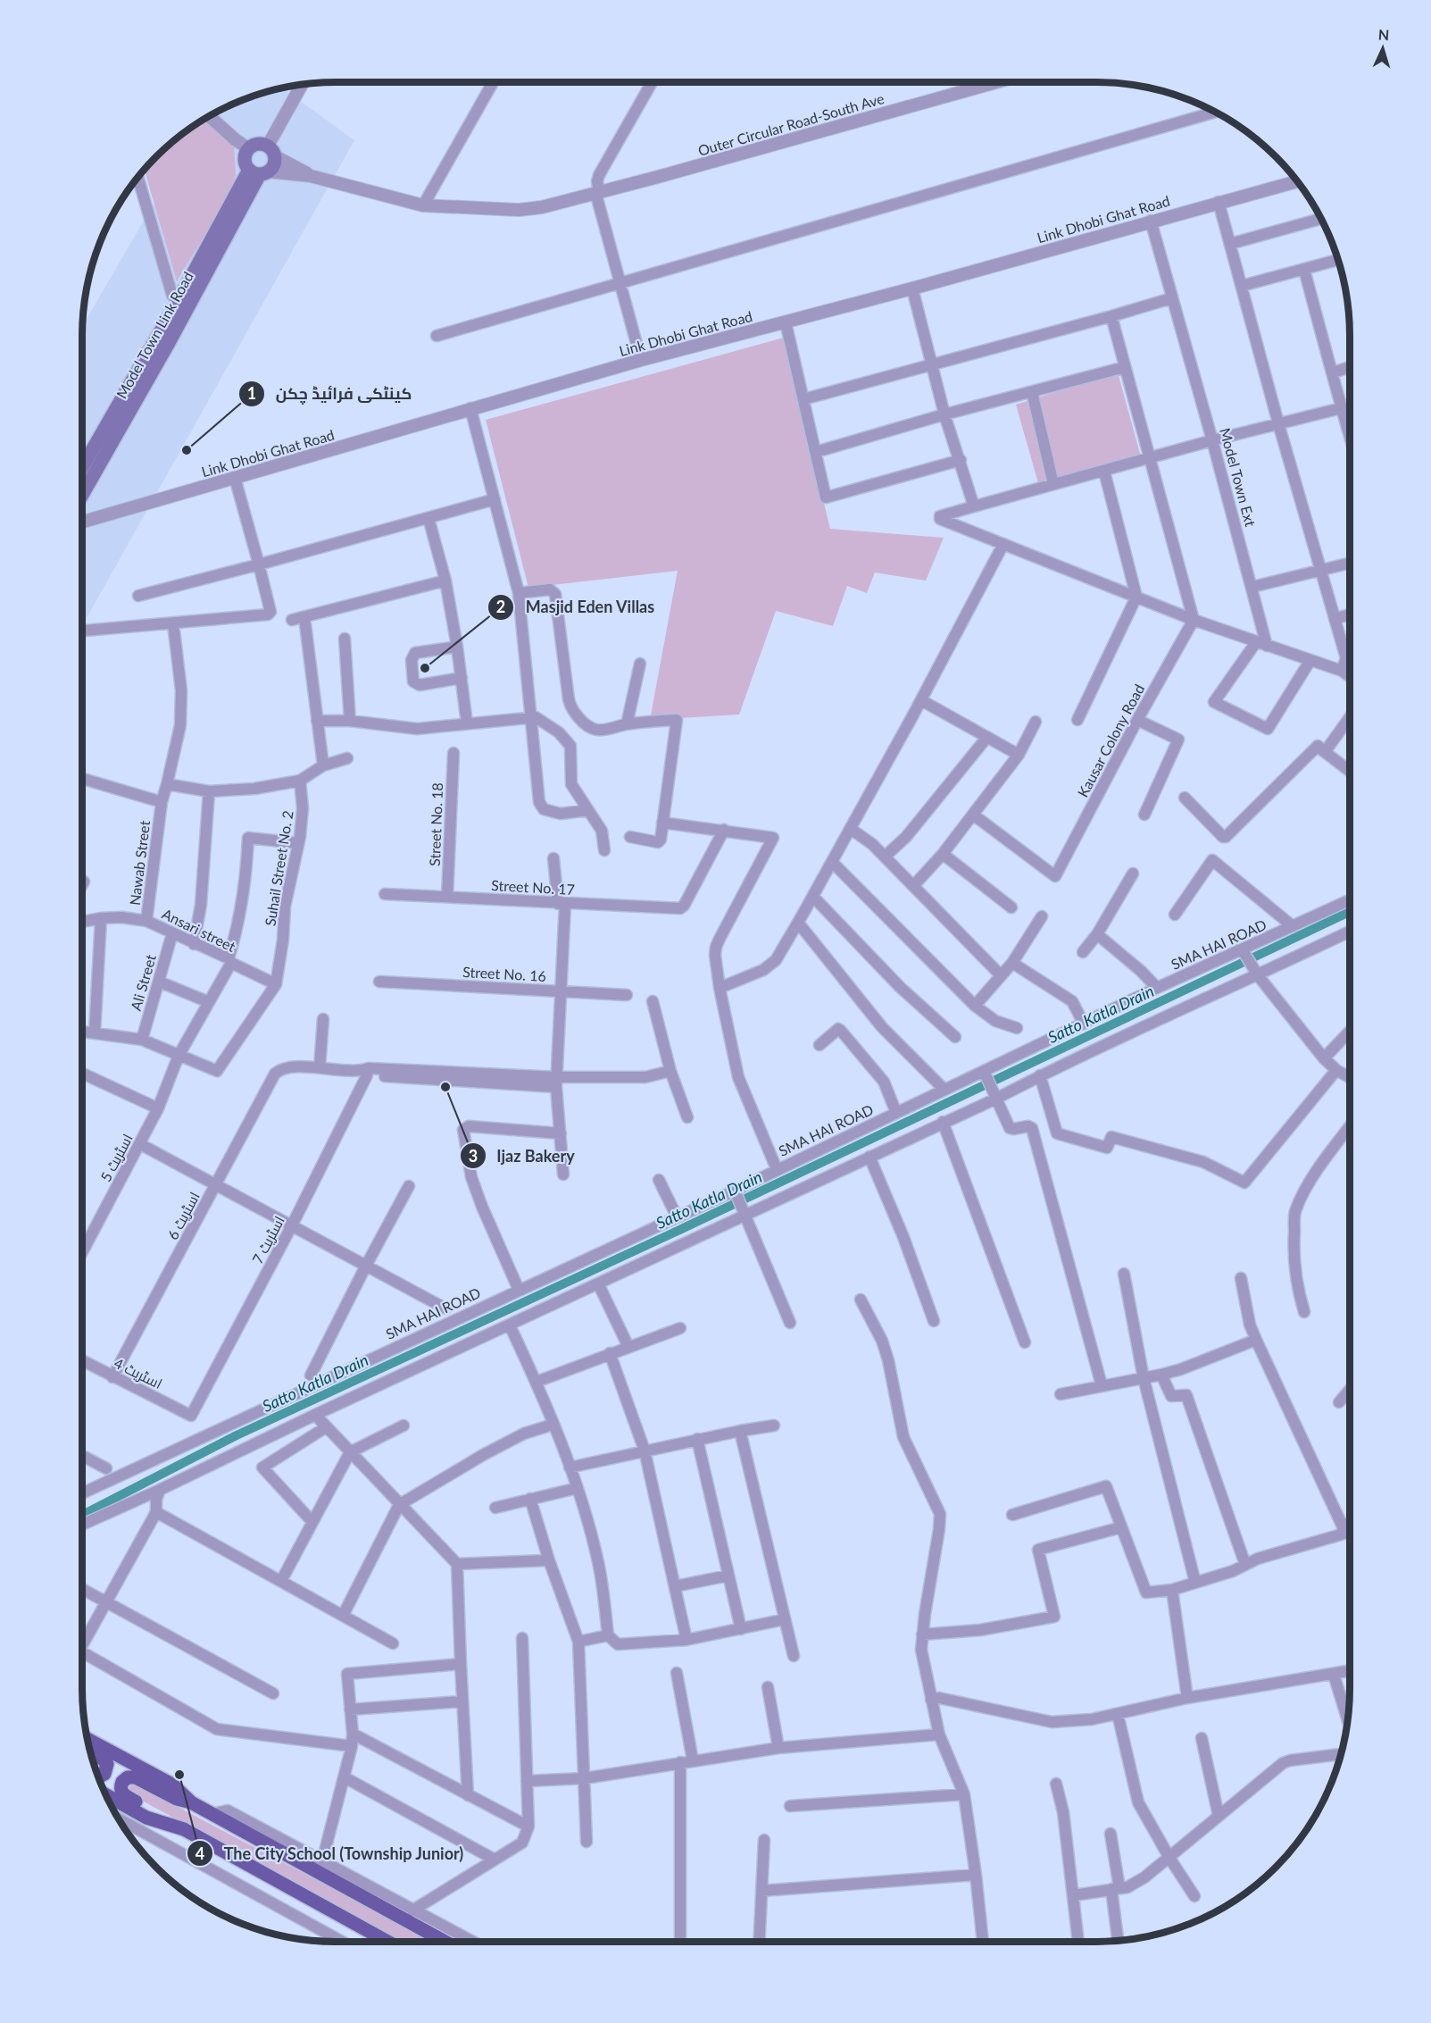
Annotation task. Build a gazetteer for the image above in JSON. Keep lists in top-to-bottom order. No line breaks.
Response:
{"streets":{"main road":["Model Town Link Road"],"street":["Outer Circular Road-South Ave","Link Dhobi Ghat Road","Model Town Ext","Kausar Colony Road","Street No. 18","Nawab Street","Suhail Street No. 2","Street No. 17","Ansari street","SMA HAI ROAD","Street No. 16","Ali Street","اسٹریٹ 5","اسٹریٹ 6","اسٹریٹ 7","اسٹریٹ 4"]},"crossings":[["Link Dhobi Ghat Road","Model Town Ext"],["Street No. 18","Street No. 17"],["Nawab Street","Ansari street"],["Suhail Street No. 2","Ansari street"],["Suhail Street No. 2","اسٹریٹ 5"],["Ansari street","Ali Street"],["Ansari street","اسٹریٹ 5"],["اسٹریٹ 6","اسٹریٹ 4"],["اسٹریٹ 7","اسٹریٹ 4"]],"water":["Satto Katla Drain"],"places":["کینٹکی فرائیڈ چکن","Masjid Eden Villas","Ijaz Bakery","The City School (Township Junior)"],"north":"top"}
